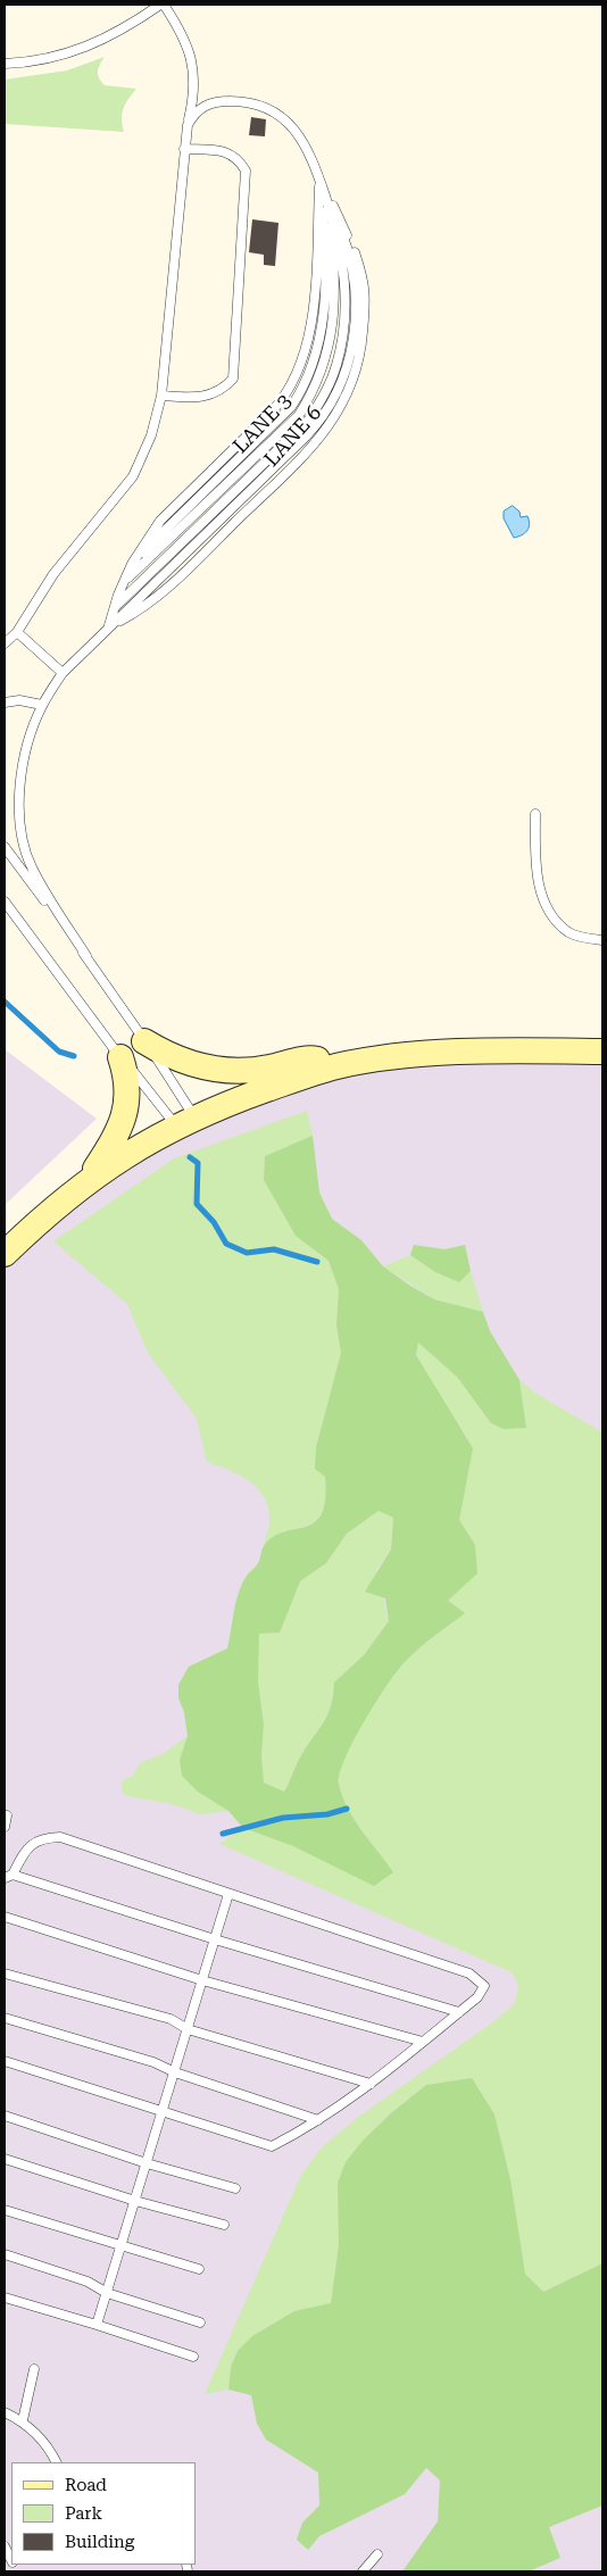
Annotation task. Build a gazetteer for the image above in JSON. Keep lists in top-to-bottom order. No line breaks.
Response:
{"streets":{"lane":["LANE 3","LANE 6"]},"crossings":[["LANE 3","LANE 6"]],"legend":["Road","Park","Building"]}
